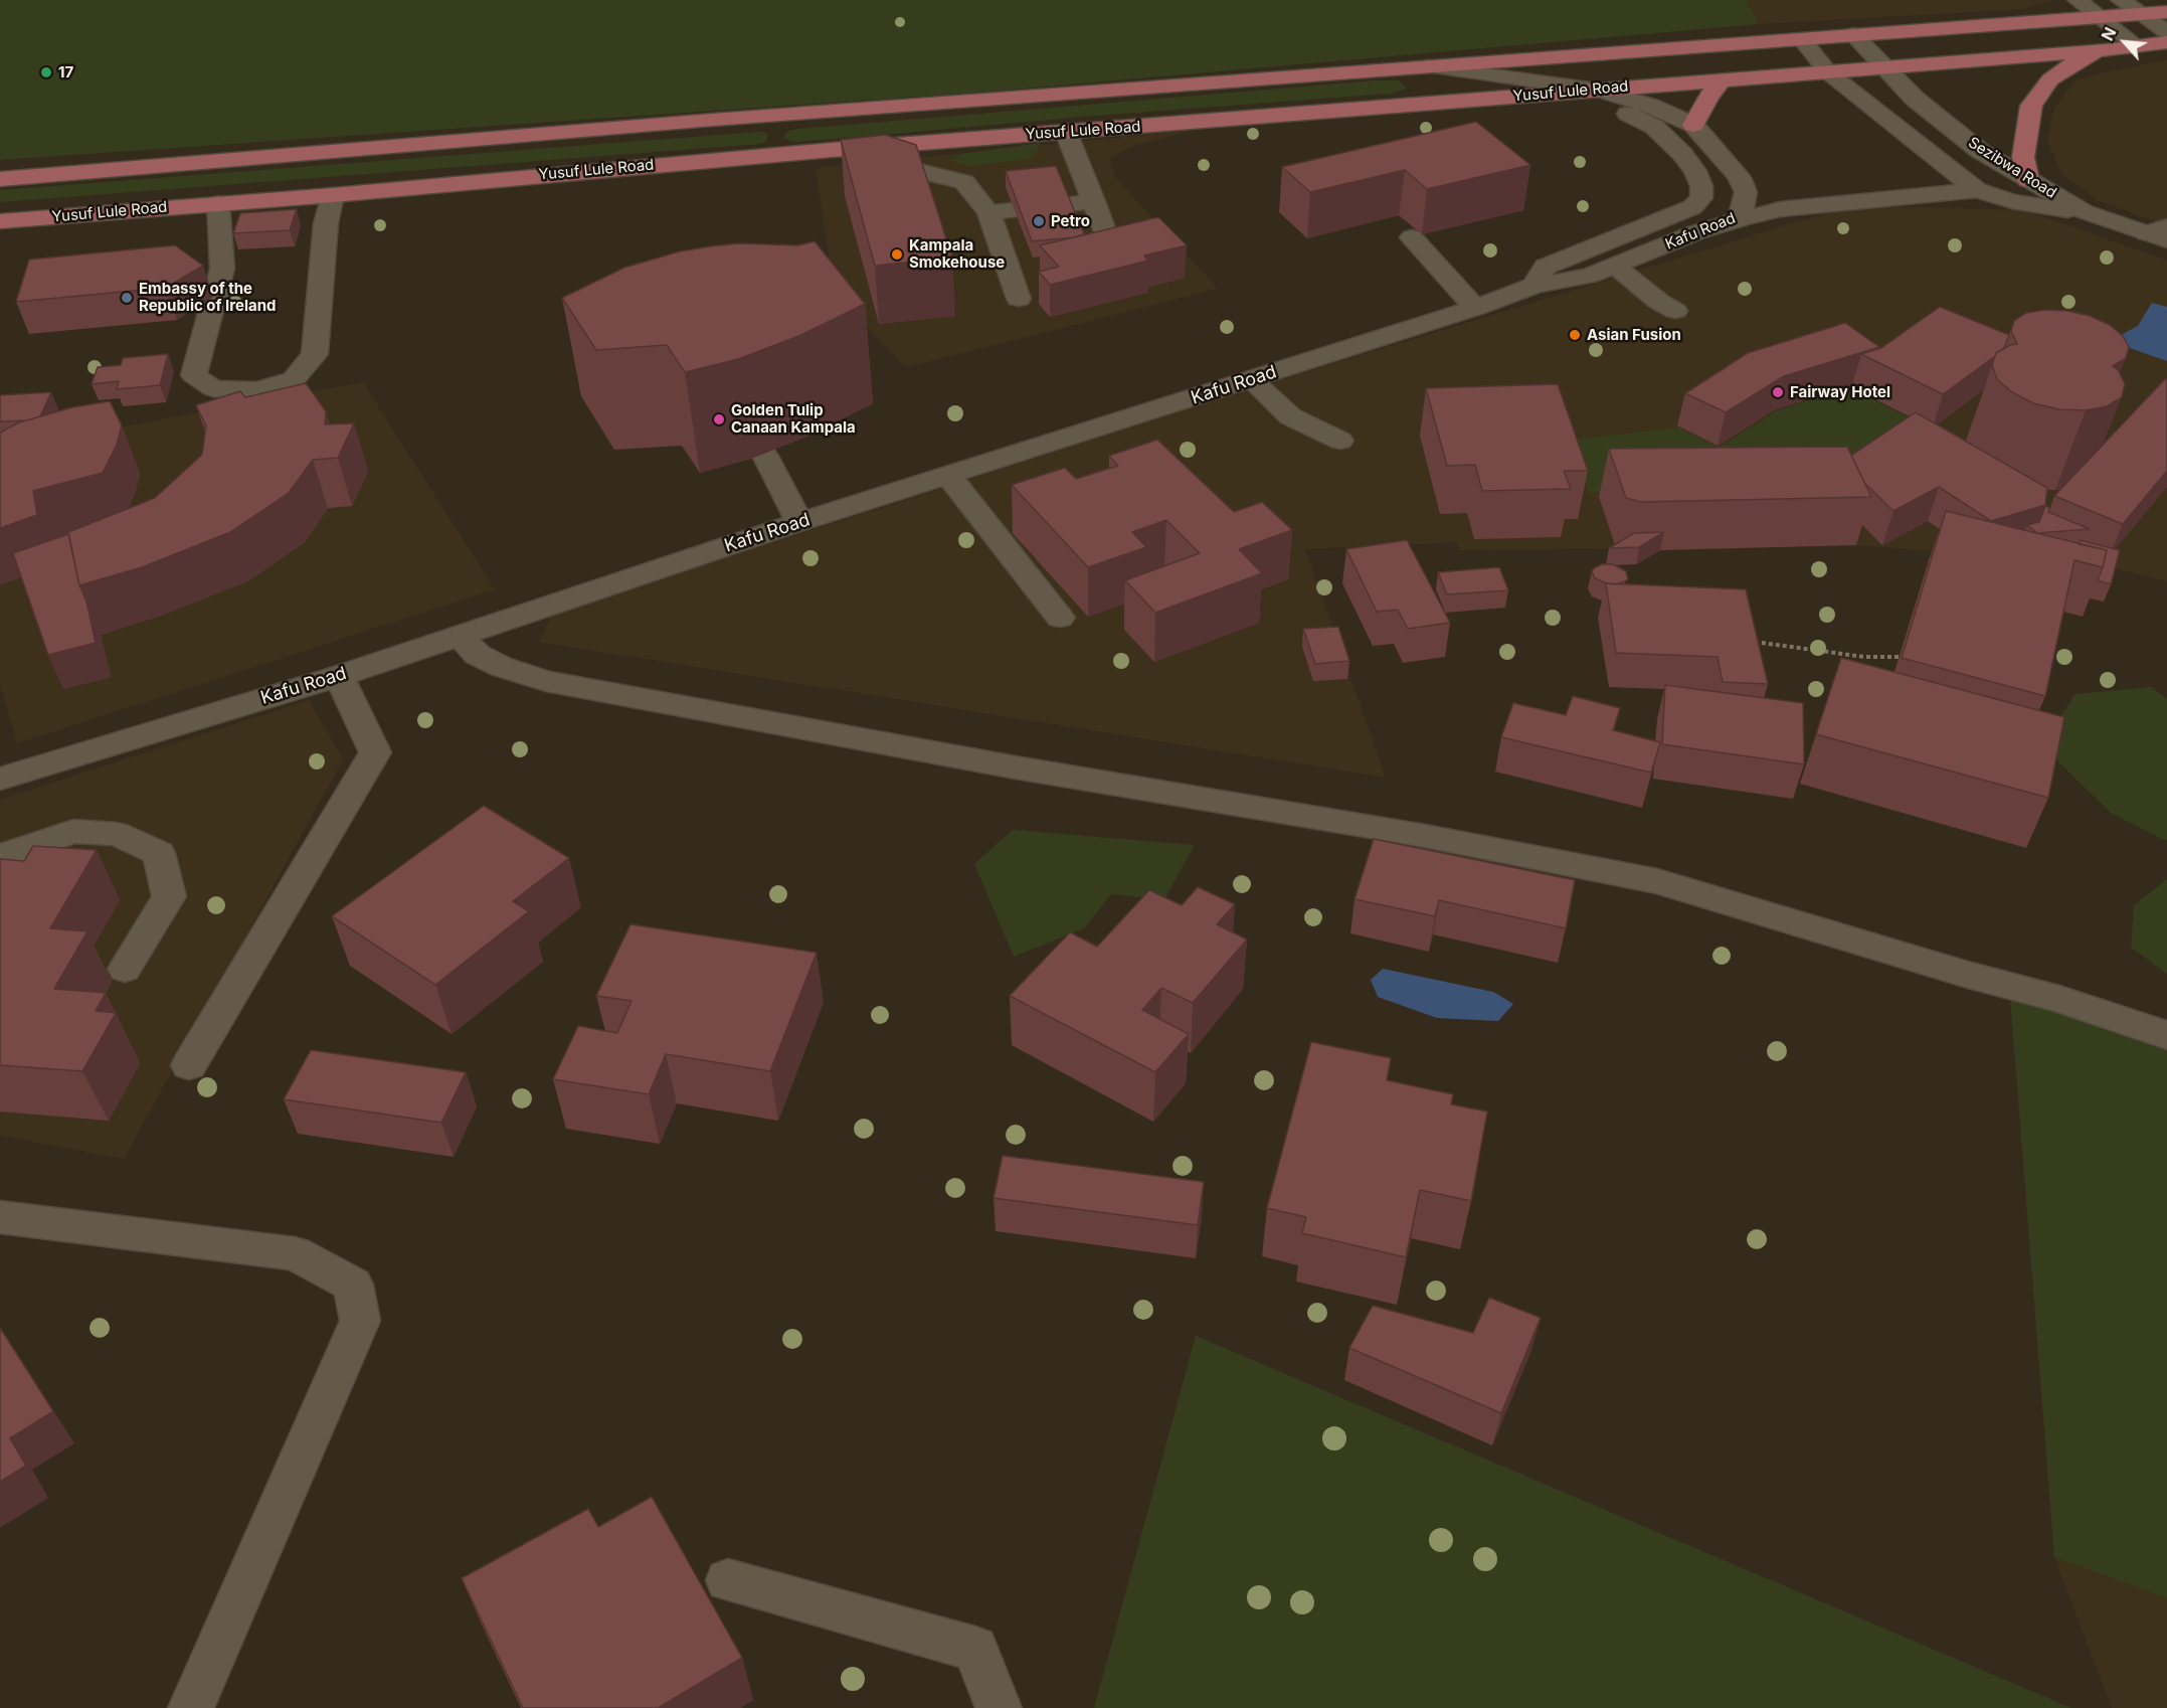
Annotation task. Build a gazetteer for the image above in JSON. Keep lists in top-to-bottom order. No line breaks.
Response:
{"streets":{"main road":["Yusuf Lule Road","Sezibwa Road","Kafu Road"]},"crossings":[["Yusuf Lule Road","Sezibwa Road"],["Yusuf Lule Road","Kafu Road"]],"places":["17","Petro","Kampala Smokehouse","Embassy of the Republic of Ireland","Asian Fusion","Fairway Hotel","Golden Tulip Canaan Kampala"],"north":"top left"}
